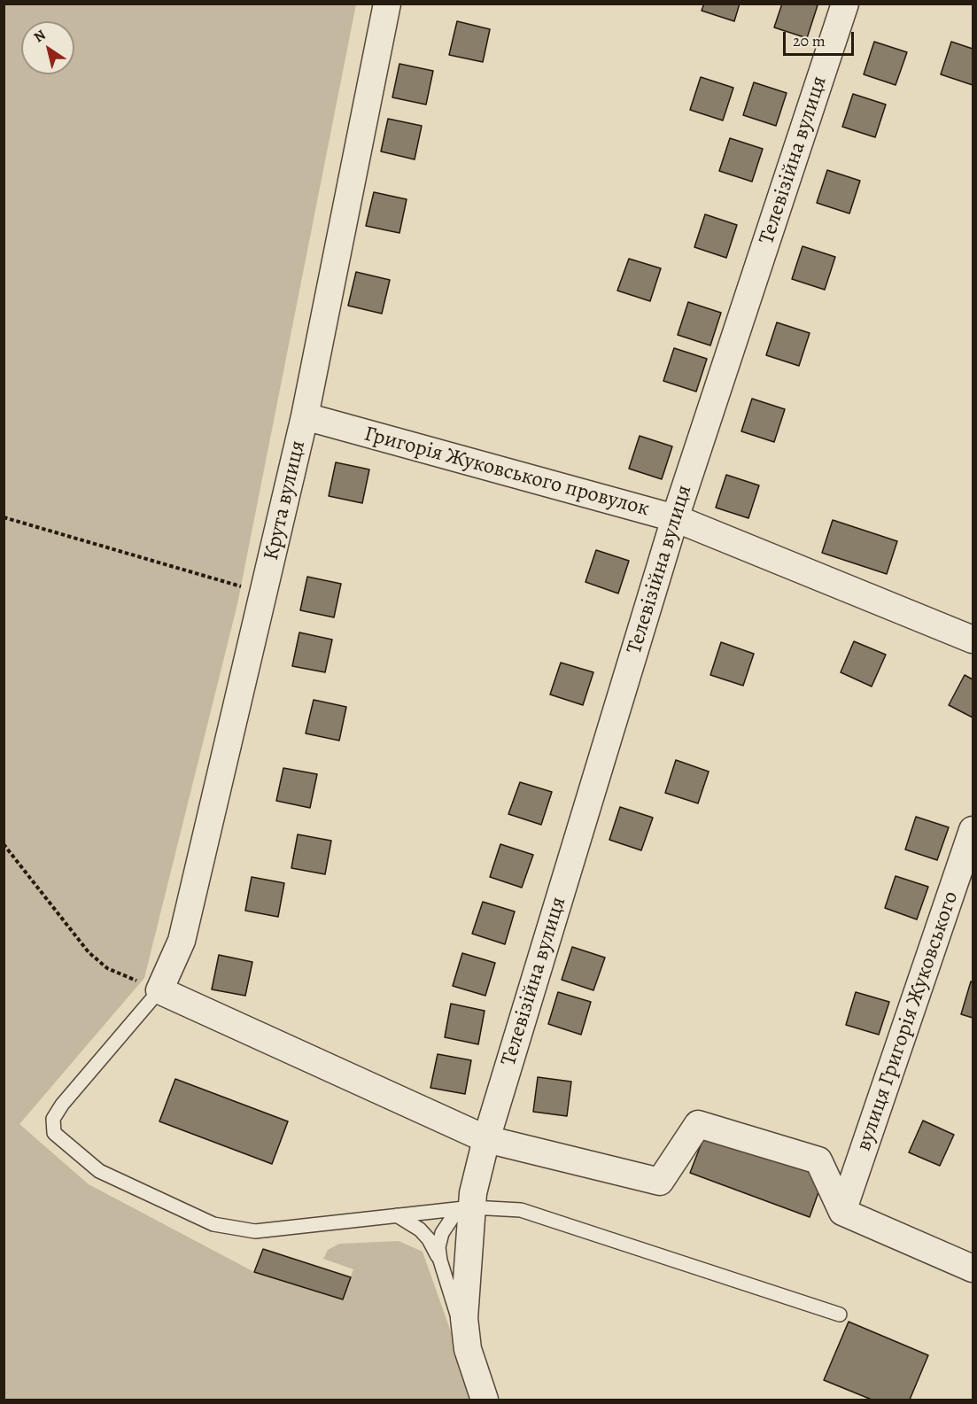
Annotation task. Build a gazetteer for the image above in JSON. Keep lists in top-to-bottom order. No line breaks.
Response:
{"streets":{"street":["Телевізійна вулиця","Григорія Жуковського провулок","Крута вулиця","вулиця Григорія Жуковського"]},"crossings":[["Телевізійна вулиця","Григорія Жуковського провулок"],["Григорія Жуковського провулок","Крута вулиця"]],"scale_bar":"20 m","north":"top left"}
